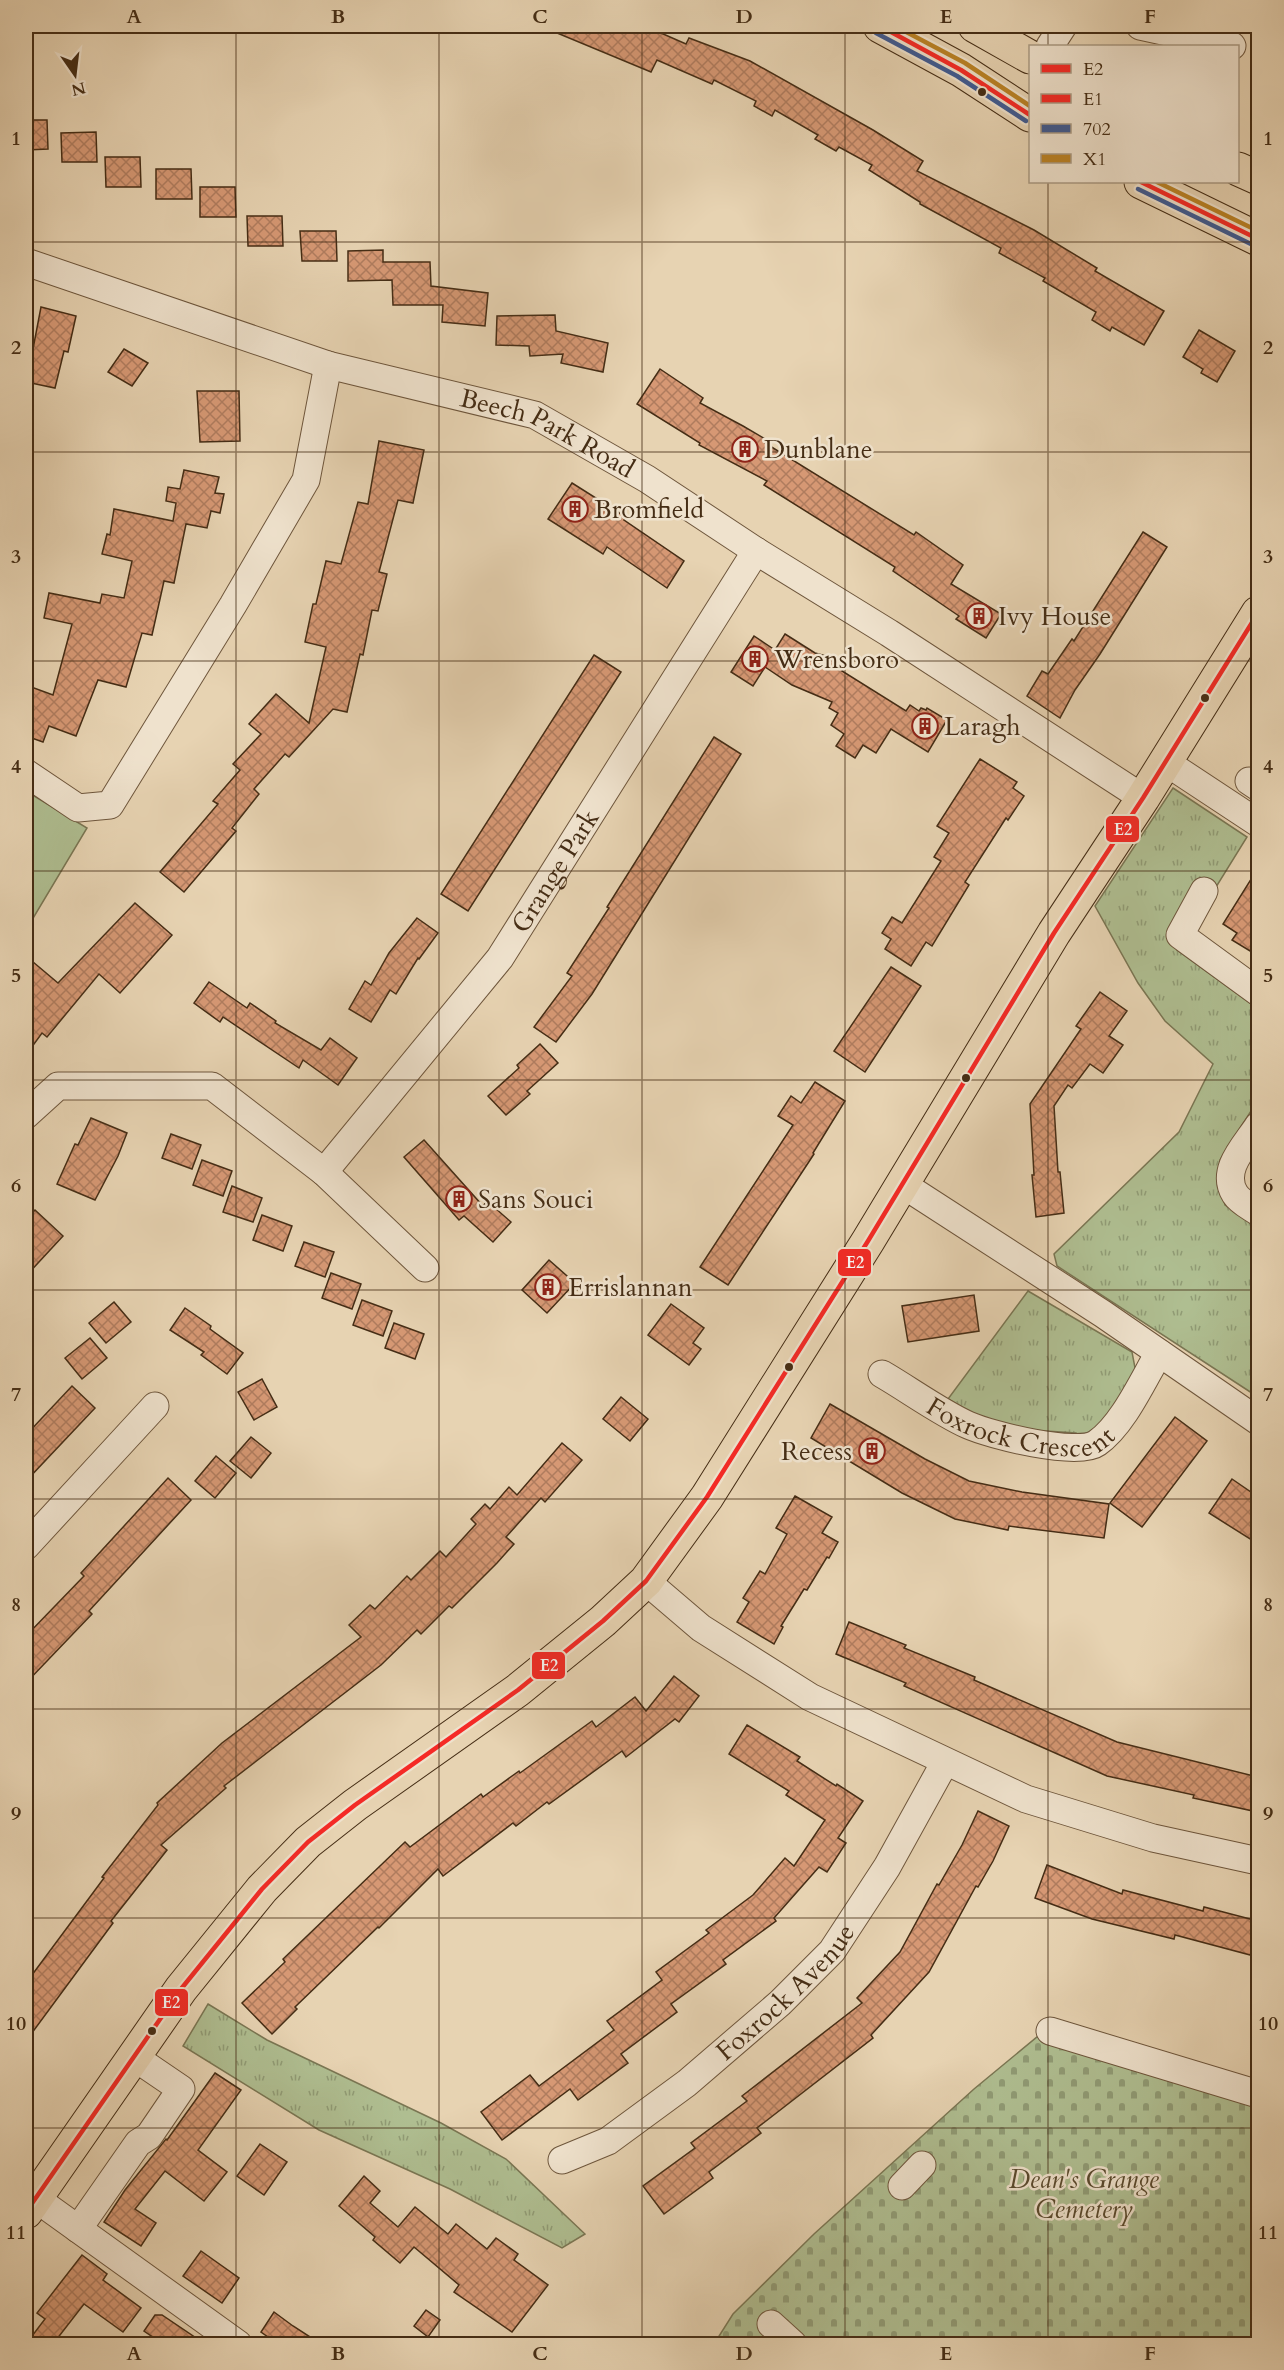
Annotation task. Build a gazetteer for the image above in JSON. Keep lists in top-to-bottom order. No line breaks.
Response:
{"streets":{"street":["Beech Park Road","Grange Park","Foxrock Crescent","Foxrock Avenue"]},"crossings":[["Beech Park Road","Grange Park"]],"parks":["Dean's Grange Cemetery"],"places":{"building":["Dunblane","Bromfield","Ivy House","Wrensboro","Laragh","Sans Souci","Errislannan","Recess"]},"lines":["transit line E1","transit line X1","transit line 702","transit line E2"],"legend":["E2","E1","702","X1"],"north":"bottom","grid":{"columns":["A","B","C","D","E","F"],"rows":["1","2","3","4","5","6","7","8","9","10","11"]}}
